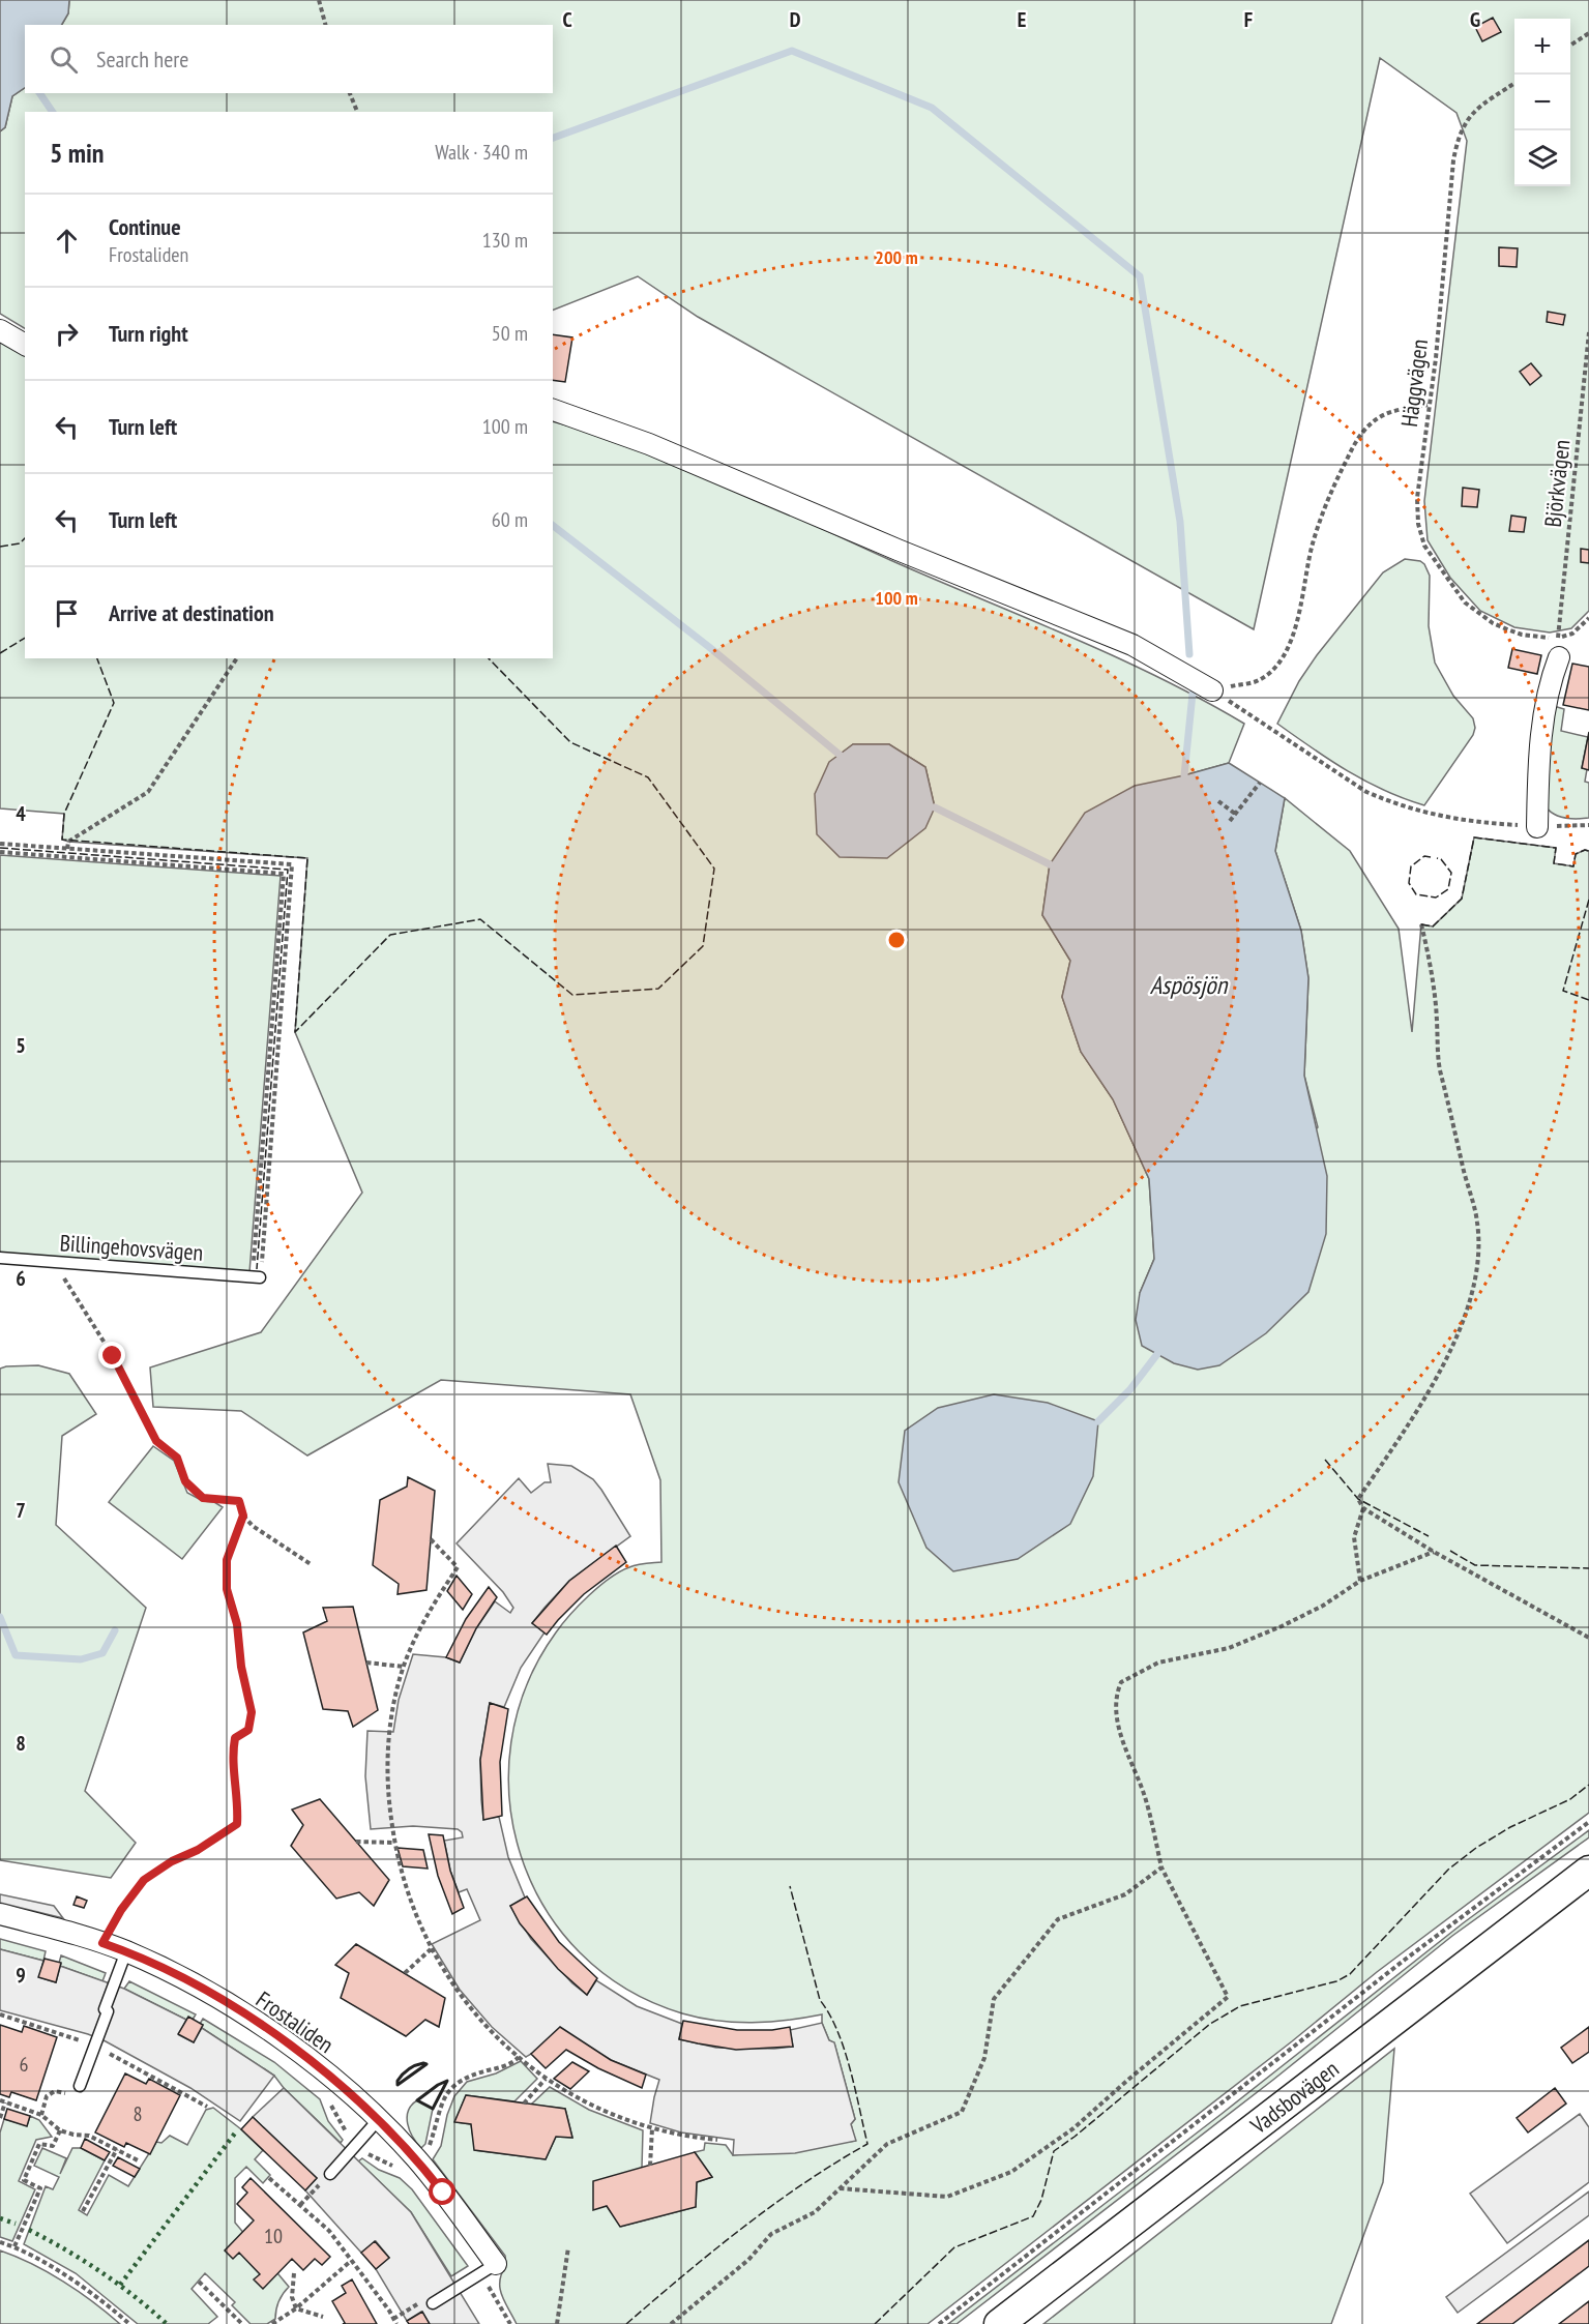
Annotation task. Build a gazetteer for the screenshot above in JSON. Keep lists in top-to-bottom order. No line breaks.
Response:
{"streets":{"main road":["Vadsbovägen"],"street":["Frostaliden"],"lane":["Billingehovsvägen"],"path":["Häggvägen","Björkvägen"]},"crossings":[["Häggvägen","Björkvägen"]],"water":["Aspösjön"],"house_numbers":["6","8","10"],"page":{"map_buttons":["+","−"],"search":"Search here","heading":["5 min","Walk · 340 m"],"list":[["Continue","Frostaliden","130 m"],["Turn right","50 m"],["Turn left","100 m"],["Turn left","60 m"],"Arrive at destination"]},"grid":{"columns":["C","D","E","F","G"],"rows":["4","5","6","7","8","9"]},"rings":["200 m","100 m"]}
